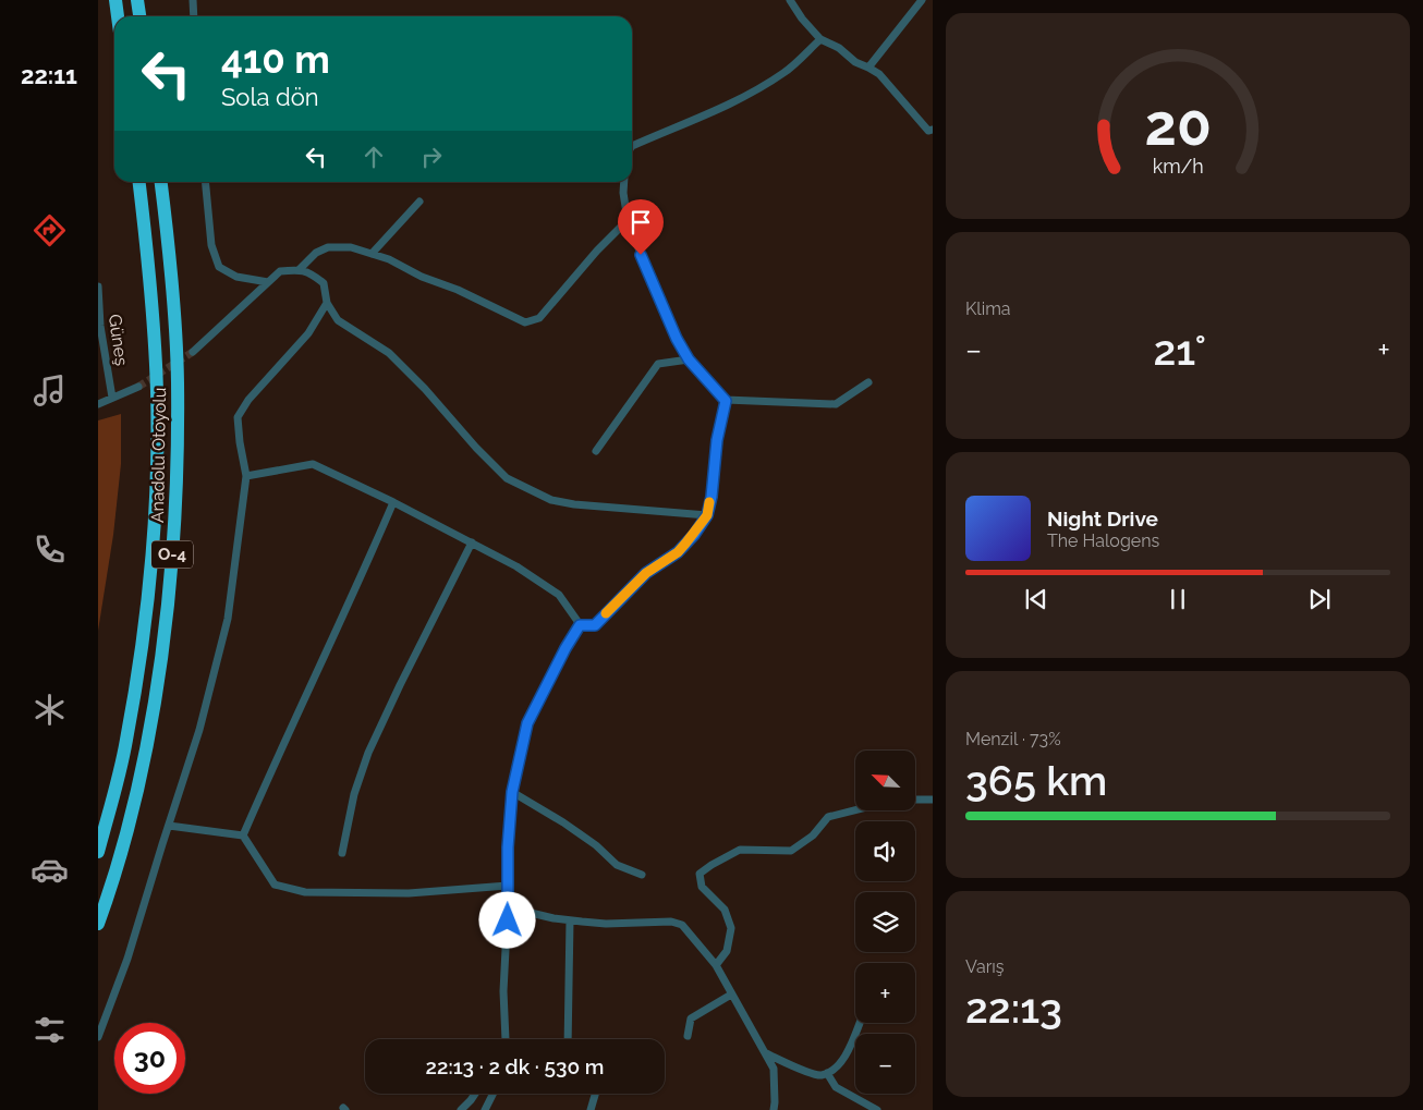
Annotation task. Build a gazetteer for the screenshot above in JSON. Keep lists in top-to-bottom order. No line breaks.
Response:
{"streets":{"highway":["Anadolu Otoyolu","O-4"],"street":["Güneş"]},"north":"top left","page":{"tabs":"22:11","turn":["410 m","Sola dön"],"tile":["Klima",["Menzil · 73%","365 km"],["Varış","22:13"]],"heat":["−","21°","+"],"song":["Night Drive","The Halogens"],"map_buttons":["+","−"],"limit":"30","trip":"22:13 · 2 dk · 530 m","gauge":["20","km/h"]}}
